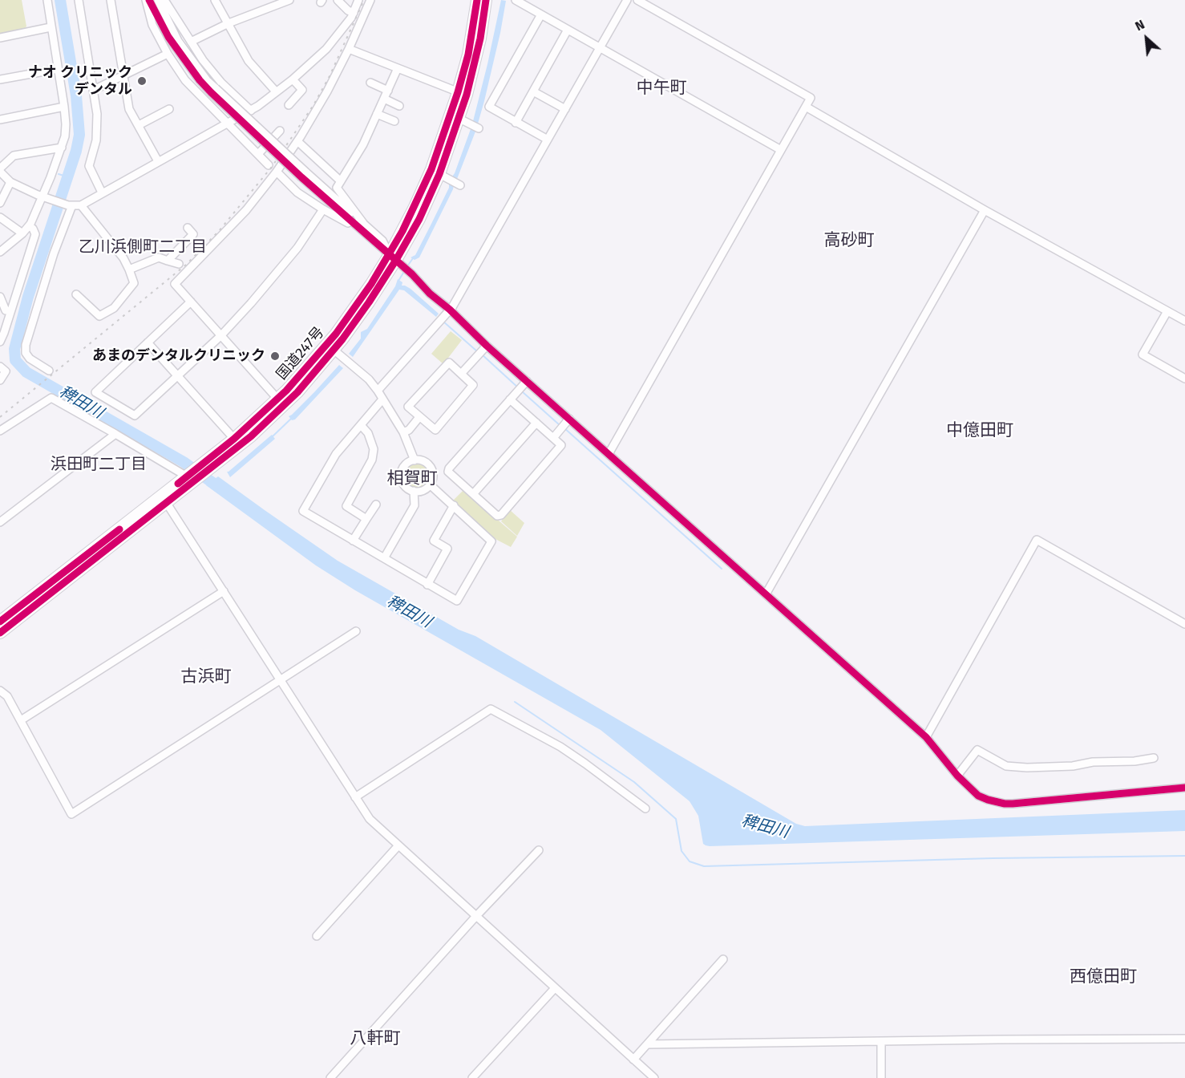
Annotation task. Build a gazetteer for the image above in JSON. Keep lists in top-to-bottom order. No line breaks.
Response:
{"streets":{"highway":["国道247号"]},"districts":["中午町","高砂町","乙川浜側町二丁目","中億田町","浜田町二丁目","相賀町","古浜町","西億田町","八軒町"],"water":["稗田川"],"places":["ナオ クリニック デンタル","あまのデンタルクリニック"],"north":"top left"}
